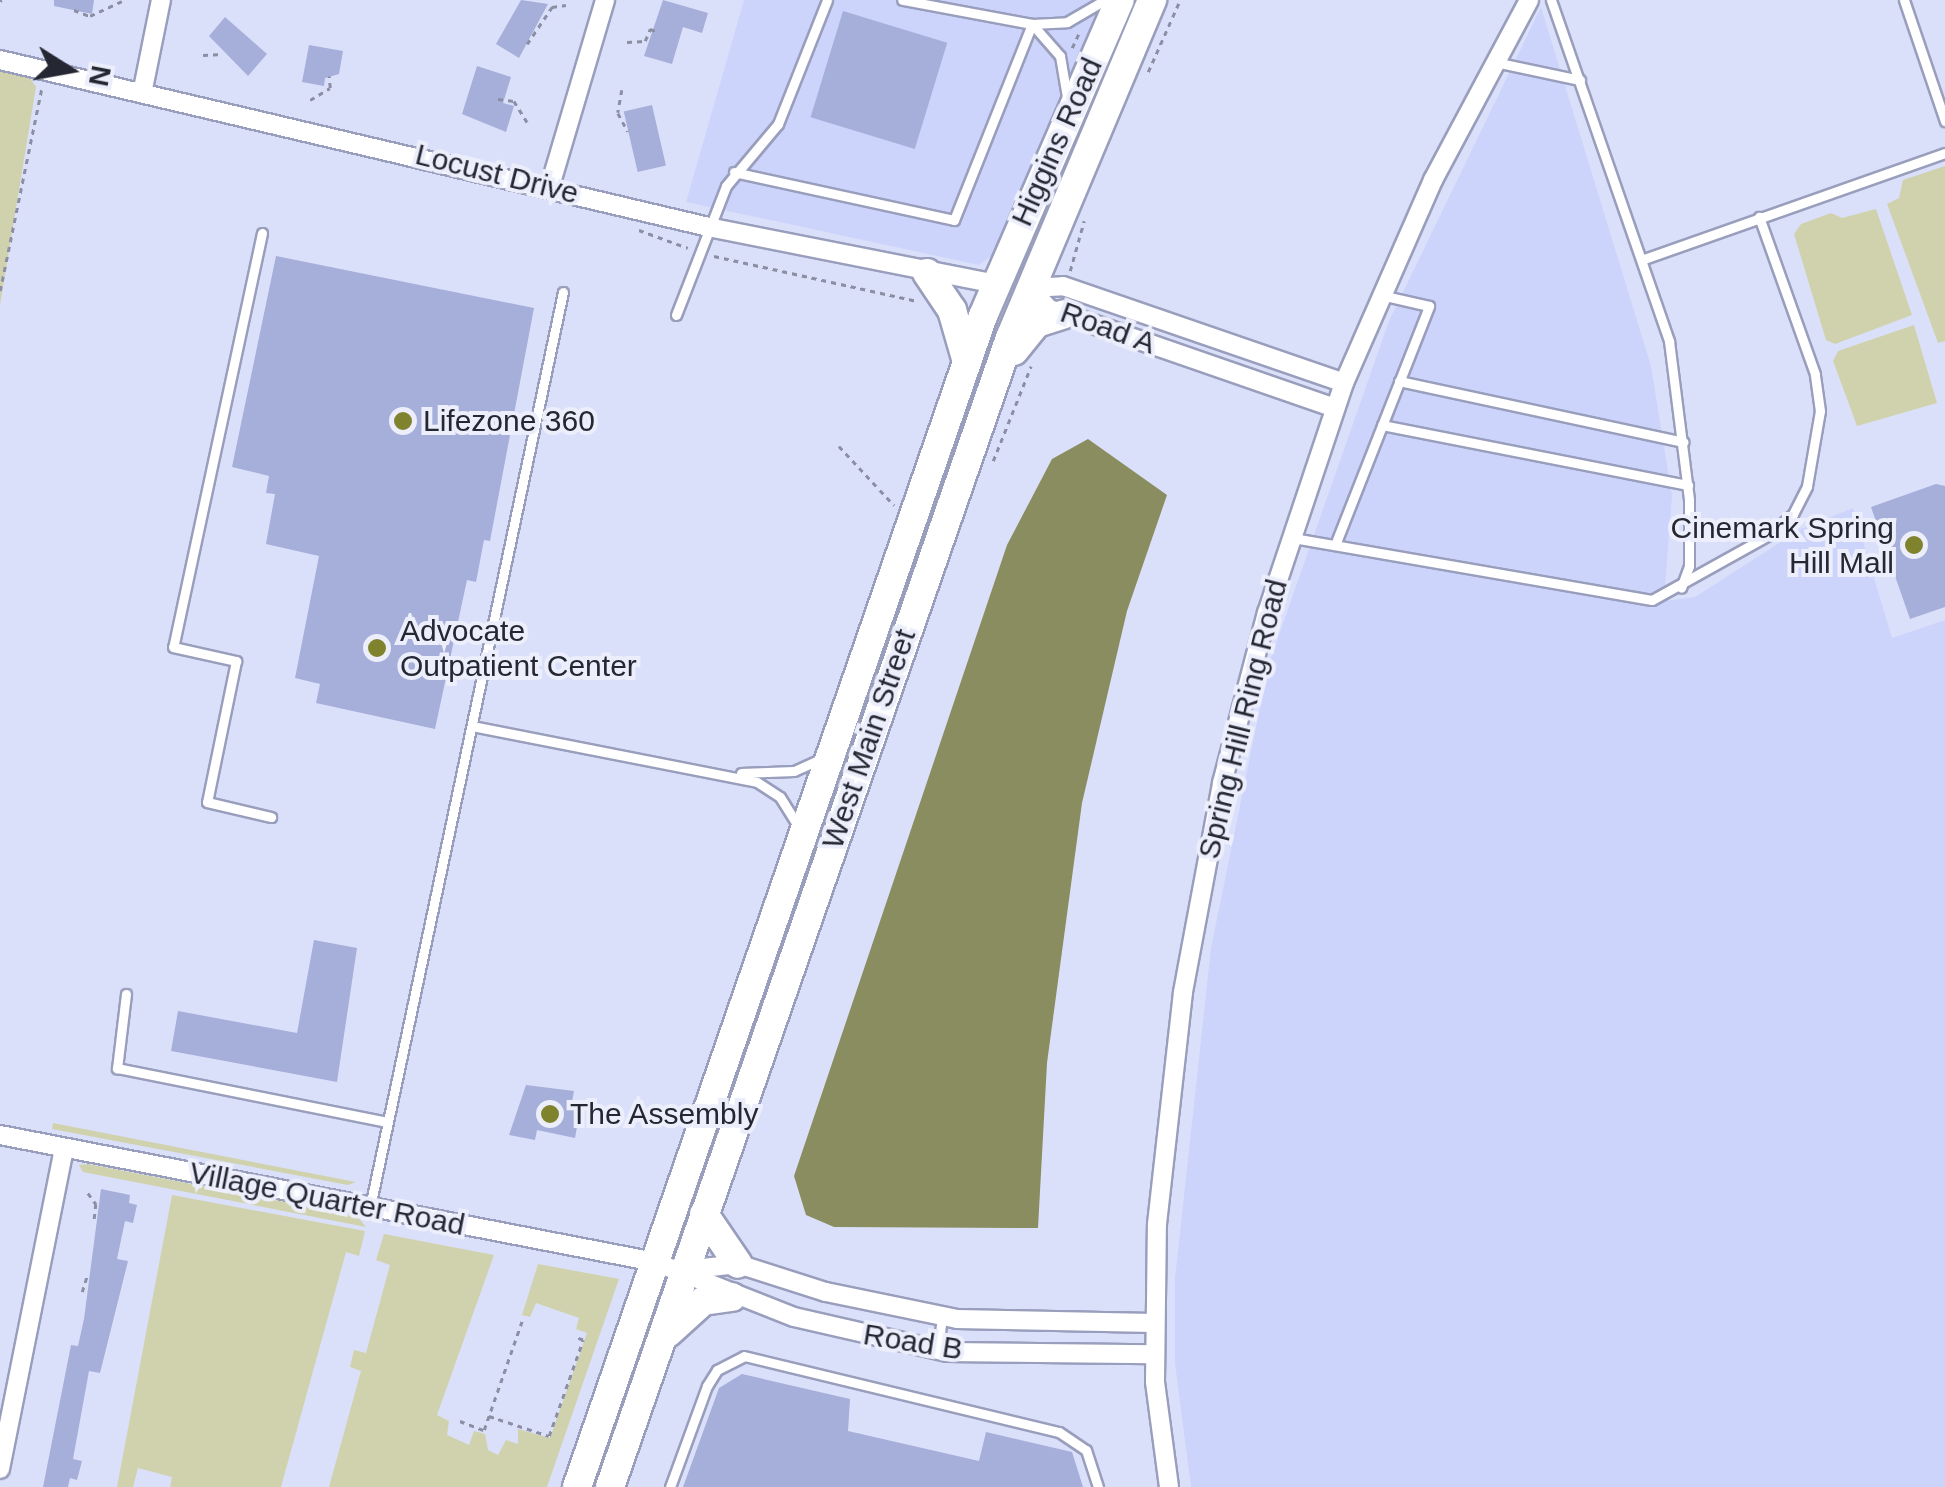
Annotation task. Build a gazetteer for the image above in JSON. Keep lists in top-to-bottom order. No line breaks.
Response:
{"streets":{"main road":["Higgins Road","West Main Street"],"street":["Locust Drive","Road A","Spring Hill Ring Road","Village Quarter Road","Road B"]},"crossings":[["Higgins Road","Locust Drive"],["Higgins Road","West Main Street"],["Locust Drive","West Main Street"],["Road A","Spring Hill Ring Road"],["Road A","West Main Street"],["Spring Hill Ring Road","Road B"],["West Main Street","Village Quarter Road"],["West Main Street","Road B"],["Village Quarter Road","Road B"]],"places":["Lifezone 360","Cinemark Spring Hill Mall","Advocate Outpatient Center","The Assembly"],"north":"right"}
